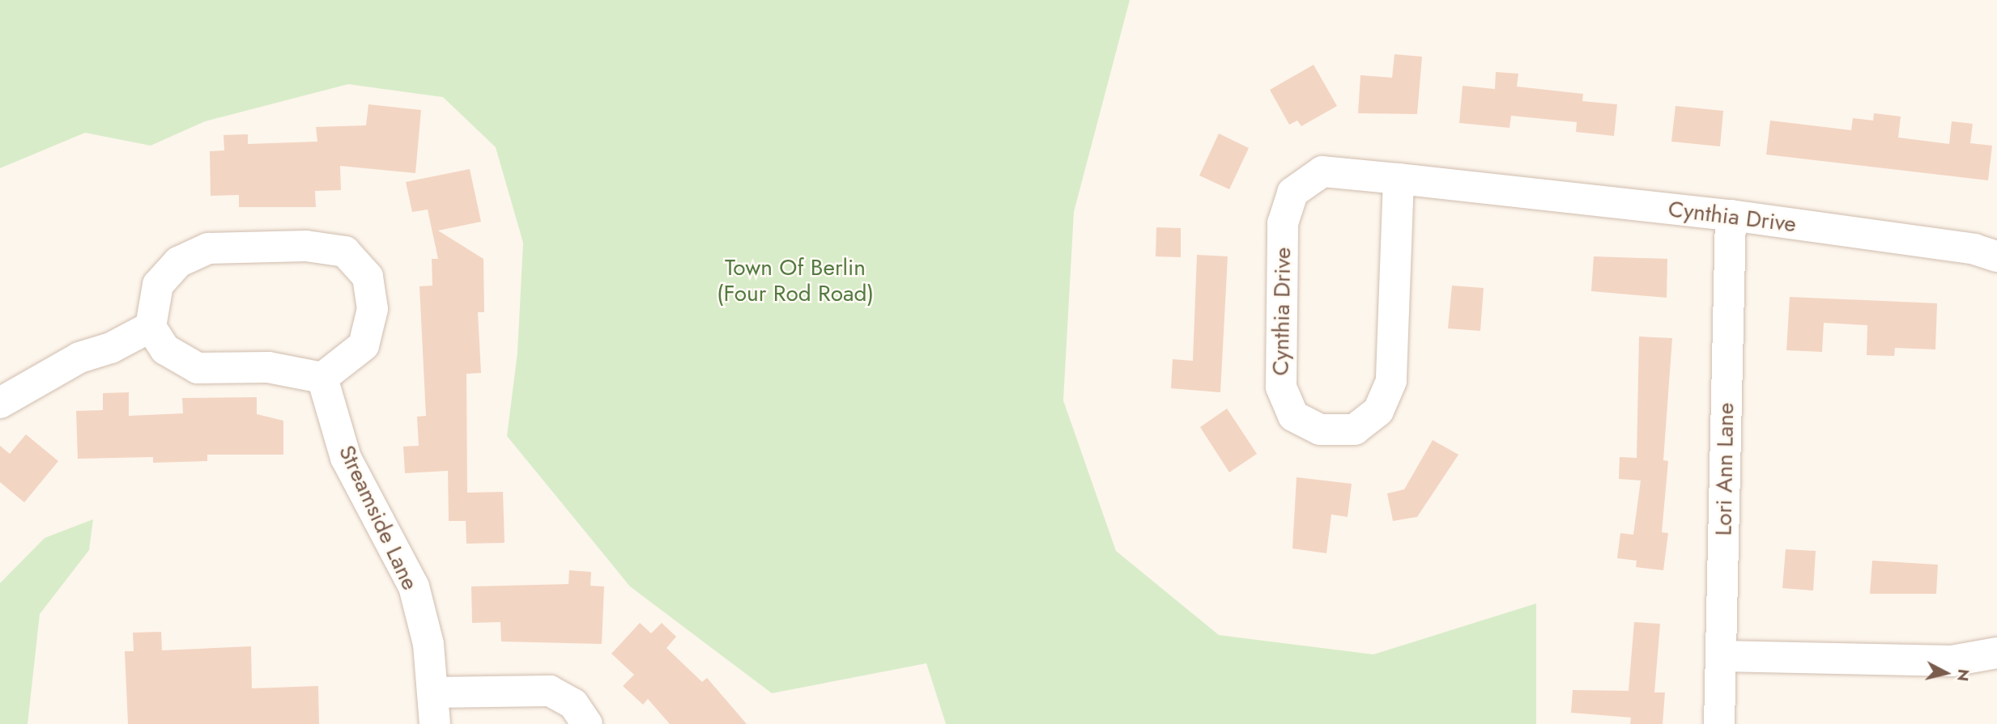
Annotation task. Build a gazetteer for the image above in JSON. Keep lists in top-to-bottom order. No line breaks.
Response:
{"streets":{"street":["Cynthia Drive","Lori Ann Lane","Streamside Lane"]},"crossings":[["Cynthia Drive","Lori Ann Lane"]],"parks":["Town Of Berlin (Four Rod Road)"],"north":"right"}
